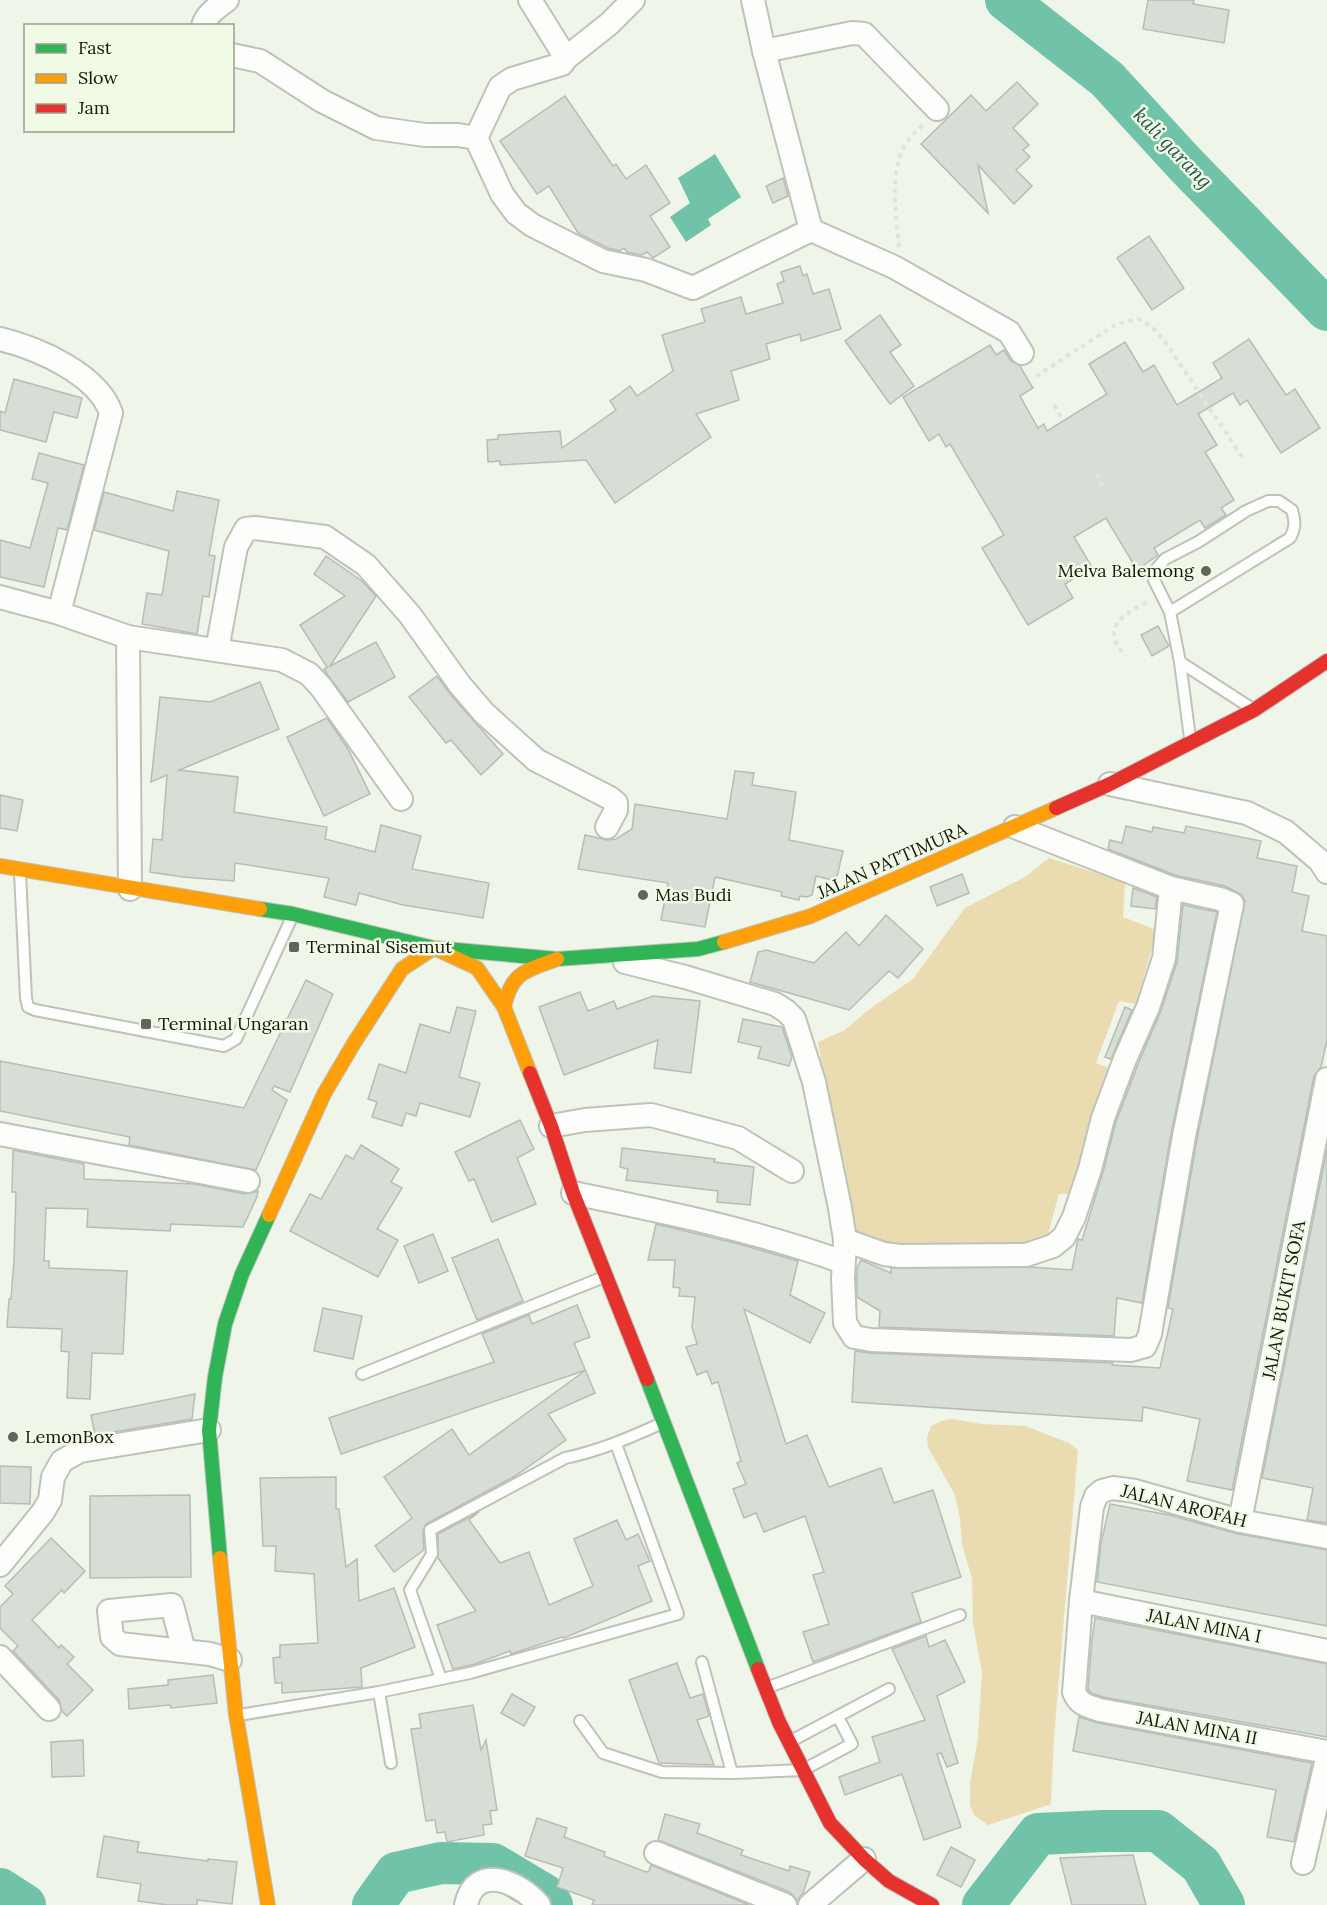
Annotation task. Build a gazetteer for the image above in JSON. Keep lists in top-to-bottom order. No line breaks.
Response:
{"streets":{"main road":["JALAN PATTIMURA"],"street":["JALAN BUKIT SOFA","JALAN AROFAH","JALAN MINA I","JALAN MINA II"]},"crossings":[["JALAN BUKIT SOFA","JALAN AROFAH"],["JALAN AROFAH","JALAN MINA I"],["JALAN AROFAH","JALAN MINA II"]],"water":["kali garang"],"places":{"other":["Melva Balemong","Mas Budi","LemonBox"],"transit":["Terminal Sisemut","Terminal Ungaran"]},"legend":["Fast","Slow","Jam"]}
